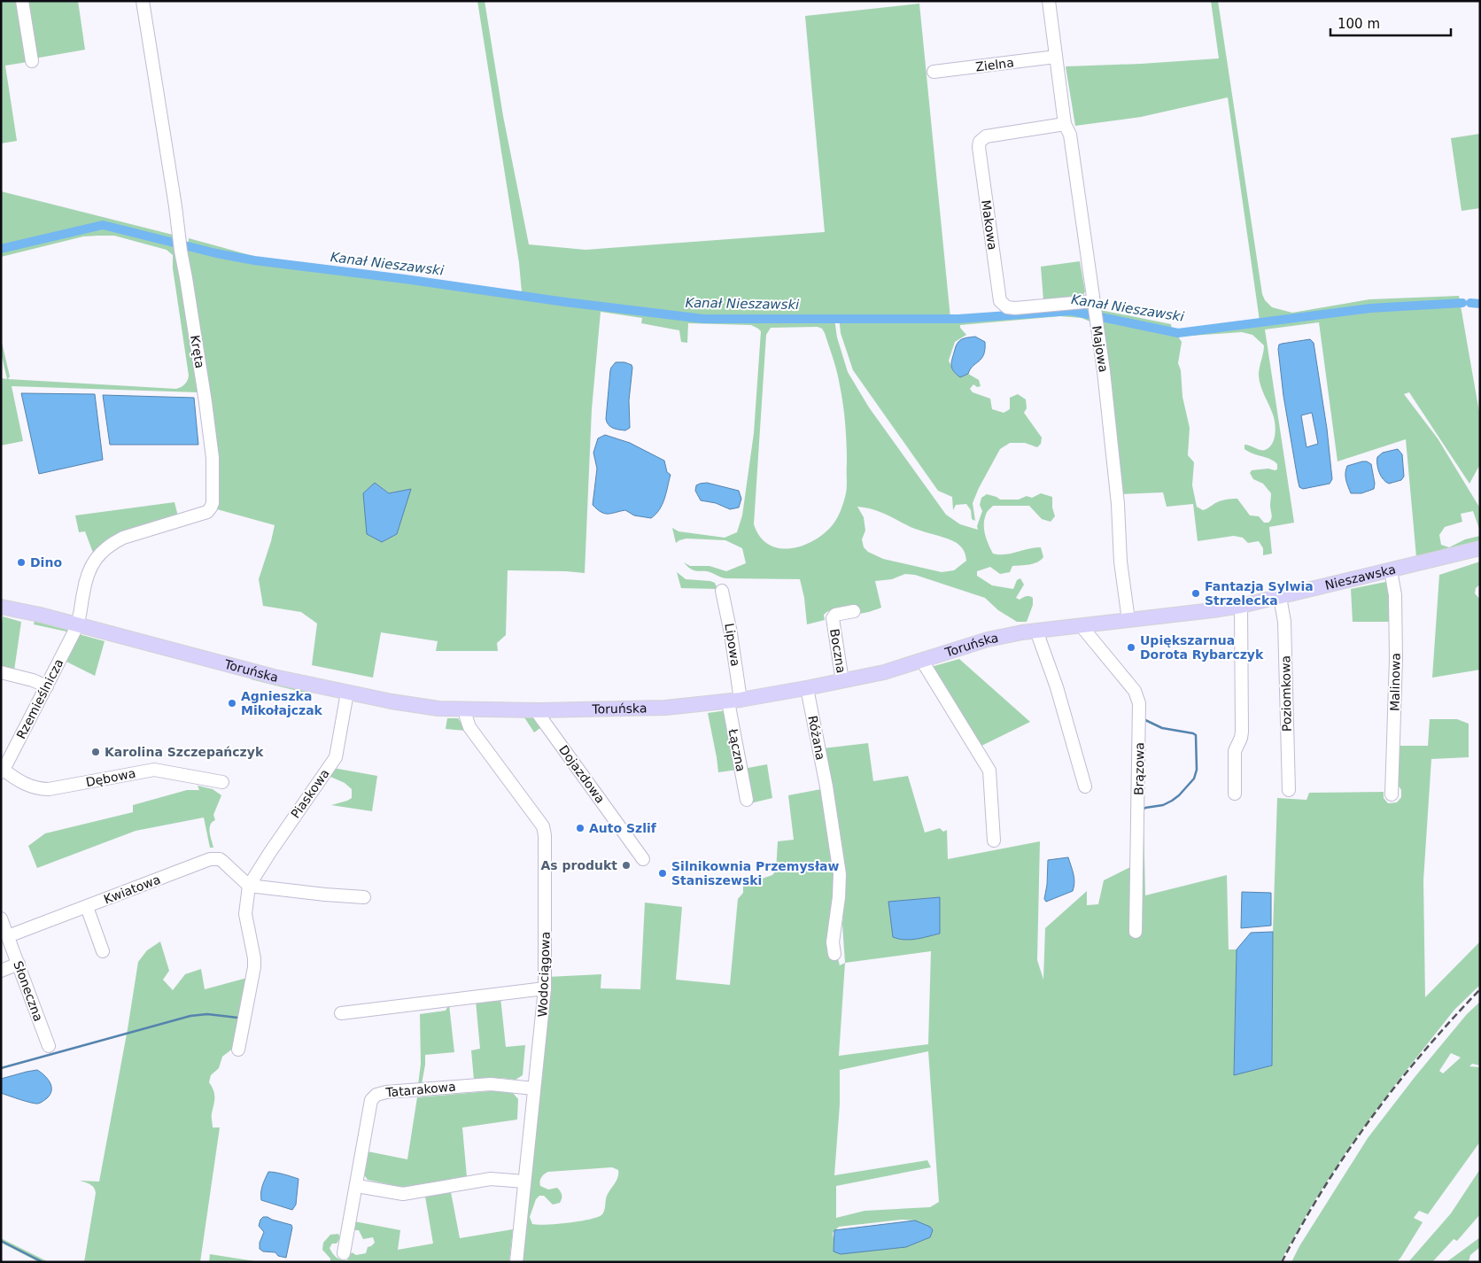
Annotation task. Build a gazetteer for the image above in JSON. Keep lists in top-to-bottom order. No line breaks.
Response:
{"streets":{"main road":["Nieszawska","Toruńska"],"street":["Zielna","Makowa","Majowa","Kręta","Lipowa","Boczna","Malinowa","Poziomkowa","Rzemieślnicza","Różana","Łączna","Brązowa","Dojazdowa","Dębowa","Piaskowa","Kwiatowa","Wodociągowa","Słoneczna","Tatarakowa"]},"crossings":[["Zielna","Majowa"],["Makowa","Majowa"],["Majowa","Toruńska"],["Kręta","Toruńska"],["Kręta","Rzemieślnicza"],["Nieszawska","Toruńska"],["Nieszawska","Malinowa"],["Nieszawska","Poziomkowa"],["Lipowa","Toruńska"],["Lipowa","Łączna"],["Toruńska","Boczna"],["Toruńska","Rzemieślnicza"],["Toruńska","Różana"],["Toruńska","Łączna"],["Toruńska","Brązowa"],["Toruńska","Dojazdowa"],["Toruńska","Piaskowa"],["Toruńska","Wodociągowa"],["Rzemieślnicza","Dębowa"],["Piaskowa","Kwiatowa"],["Kwiatowa","Słoneczna"],["Wodociągowa","Tatarakowa"]],"water":["Kanał Nieszawski"],"places":["Dino","Fantazja Sylwia Strzelecka","Upiększarnua Dorota Rybarczyk","Agnieszka Mikołajczak","Karolina Szczepańczyk","Auto Szlif","As produkt","Silnikownia Przemysław Staniszewski"],"scale_bar":"100 m"}
